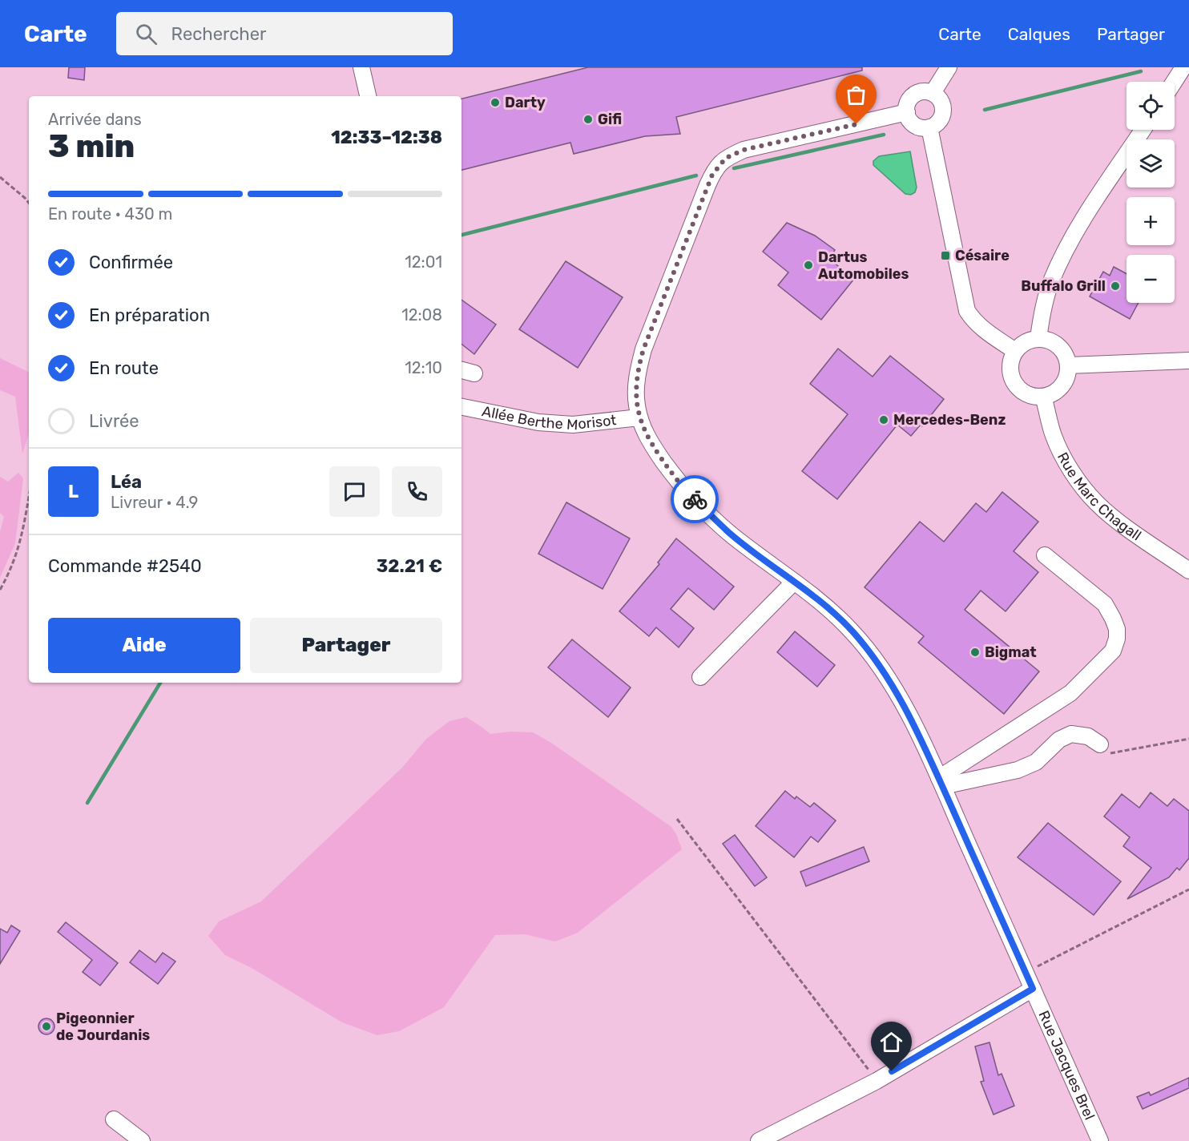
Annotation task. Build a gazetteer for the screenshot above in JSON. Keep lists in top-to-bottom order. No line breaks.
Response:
{"streets":{"street":["Allée Berthe Morisot","Rue Marc Chagall","Rue Jacques Brel"]},"crossings":[["Allée Berthe Morisot","Rue Jacques Brel"]],"places":{"other":["Darty","Gifi","Dartus Automobiles","Buffalo Grill","Mercedes-Benz","Bigmat","Pigeonnier de Jourdanis"],"transit":["Césaire"]},"page":{"header":"Carte","search":"Rechercher","nav":["Carte","Calques","Partager"],"map_buttons":["+","−"],"heading":["3 min","Arrivée dans","12:33–12:38"],"panel":["Léa","Livreur · 4.9","Commande #2540","32.21 €"],"bar":"En route · 430 m","list":[["Confirmée","12:01"],["En préparation","12:08"],["En route","12:10"],"Livrée"],"round":"L","buttons":["Aide","Partager"]}}
